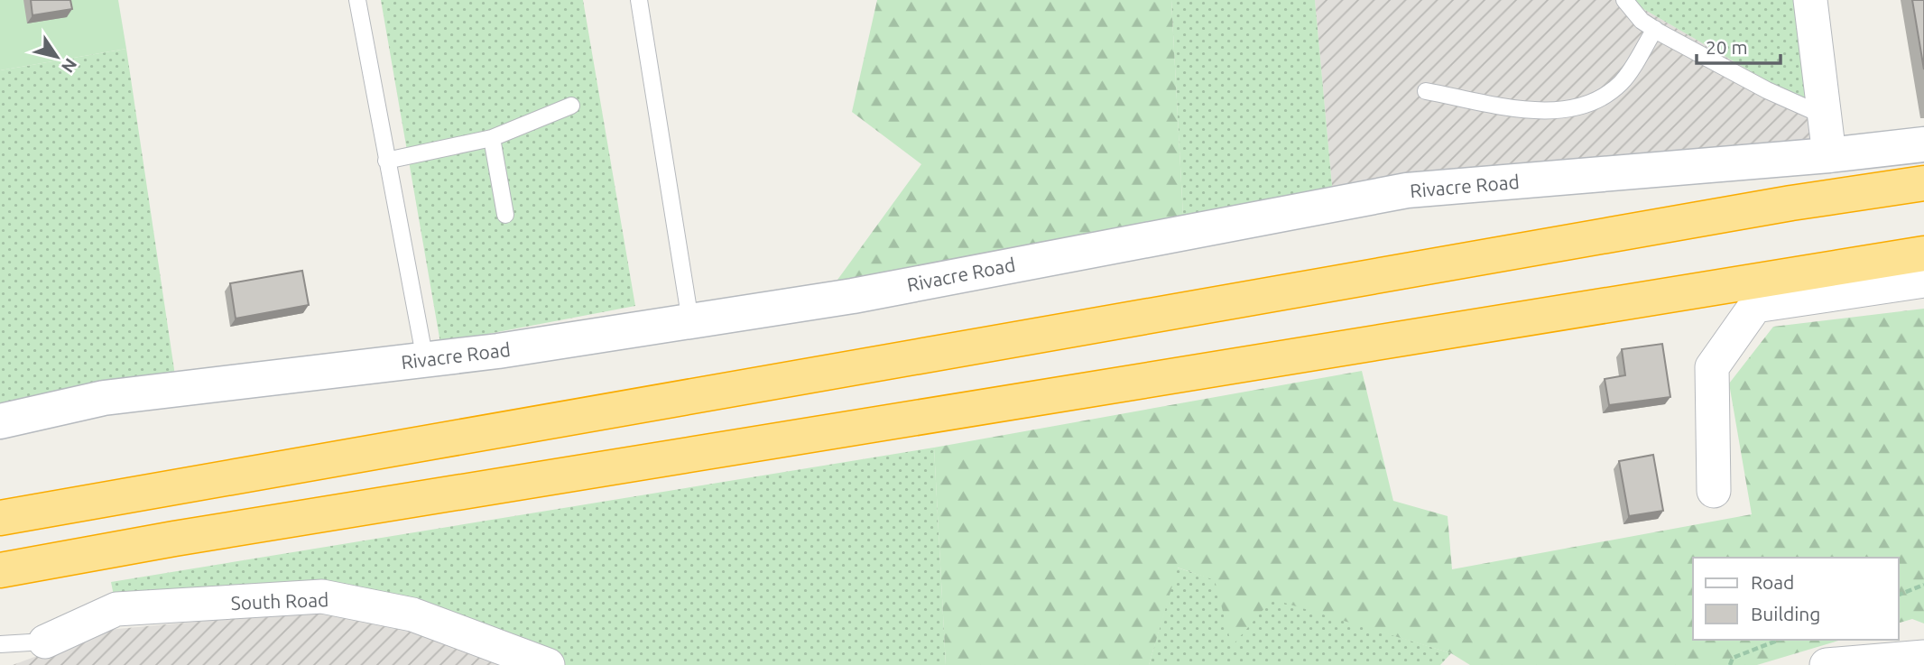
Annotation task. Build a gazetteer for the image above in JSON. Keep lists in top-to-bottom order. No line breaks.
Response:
{"streets":{"main road":["Rivacre Road"],"street":["South Road"]},"legend":["Road","Building"],"scale_bar":"20 m","north":"bottom right"}
